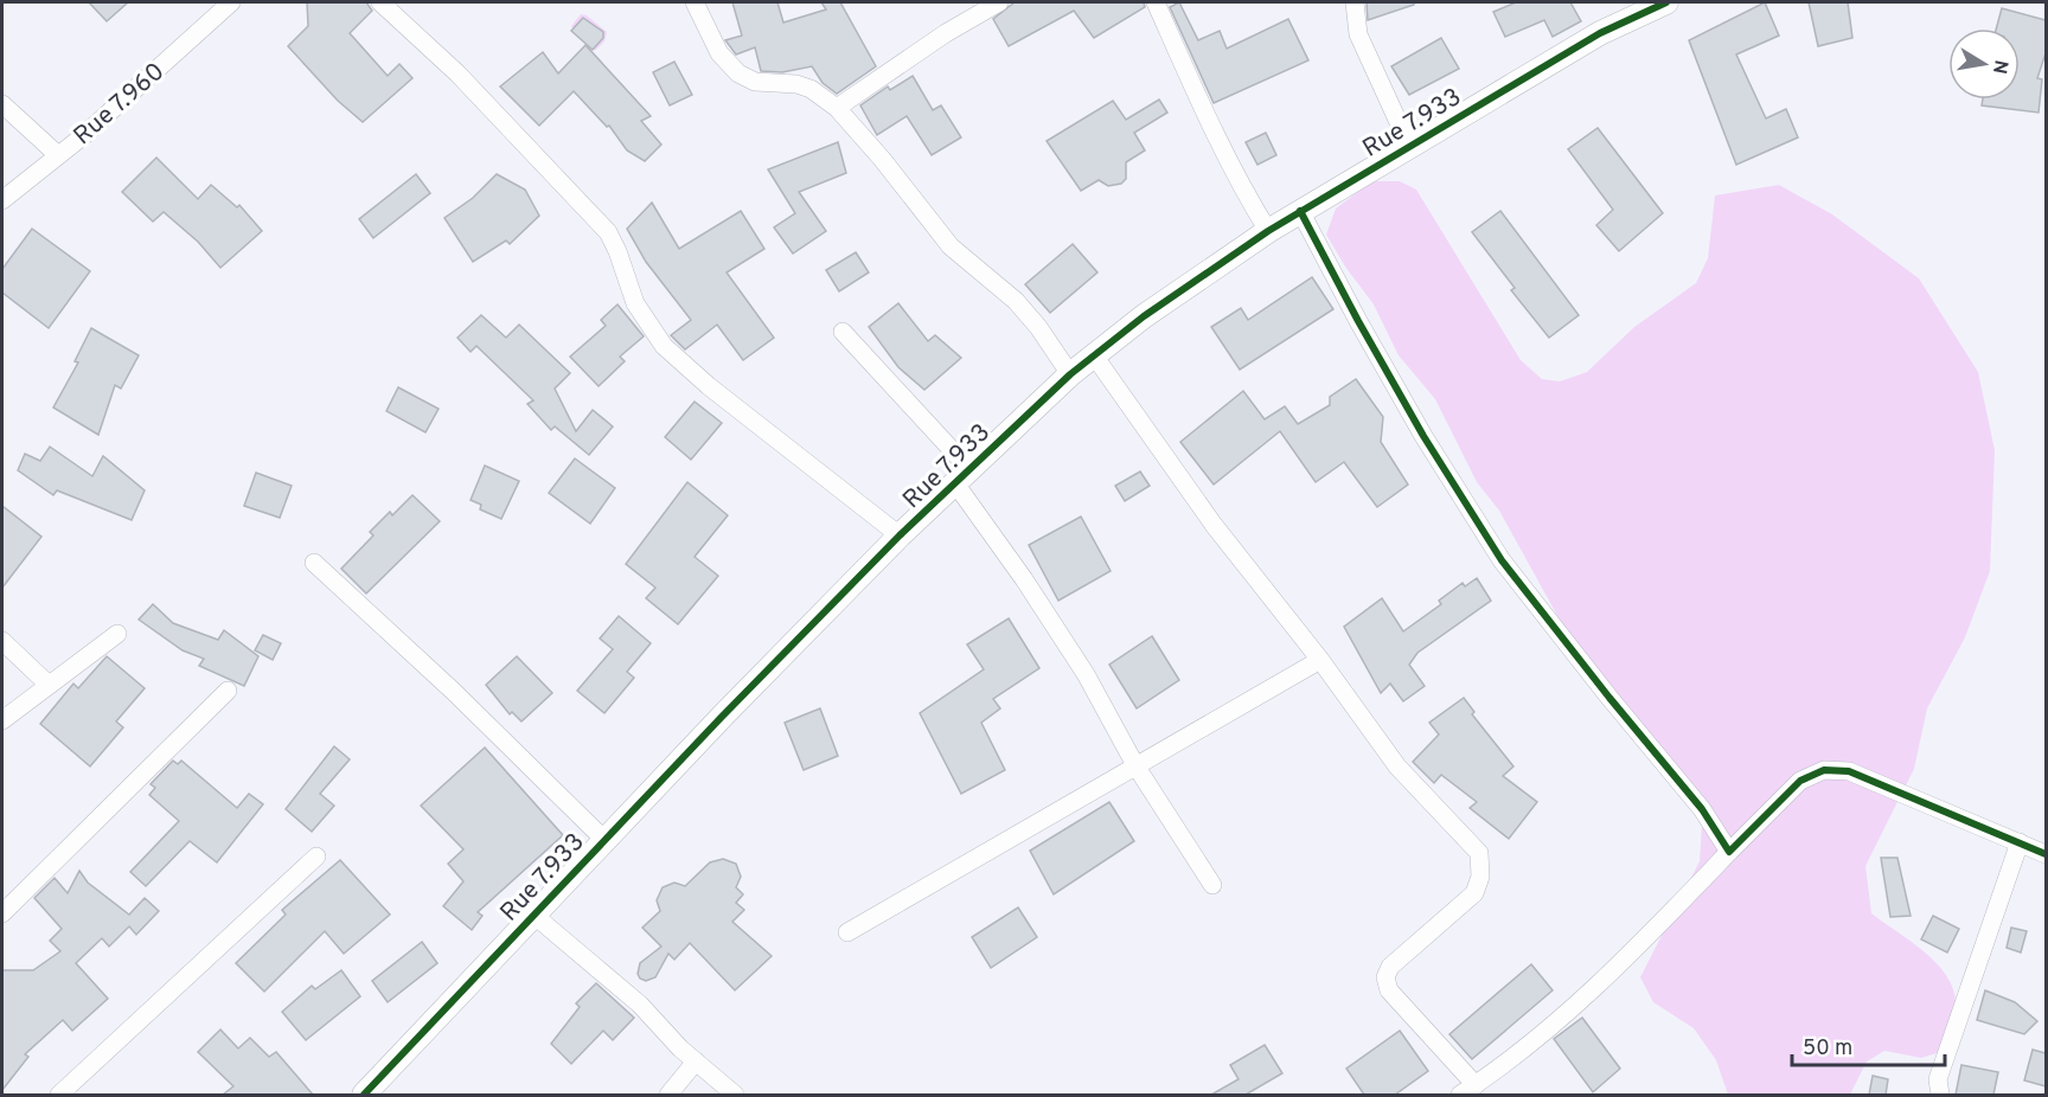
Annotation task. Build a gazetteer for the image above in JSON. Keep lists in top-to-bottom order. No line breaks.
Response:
{"streets":{"street":["Rue 7.960","Rue 7.933"]},"scale_bar":"50 m","north":"right"}
